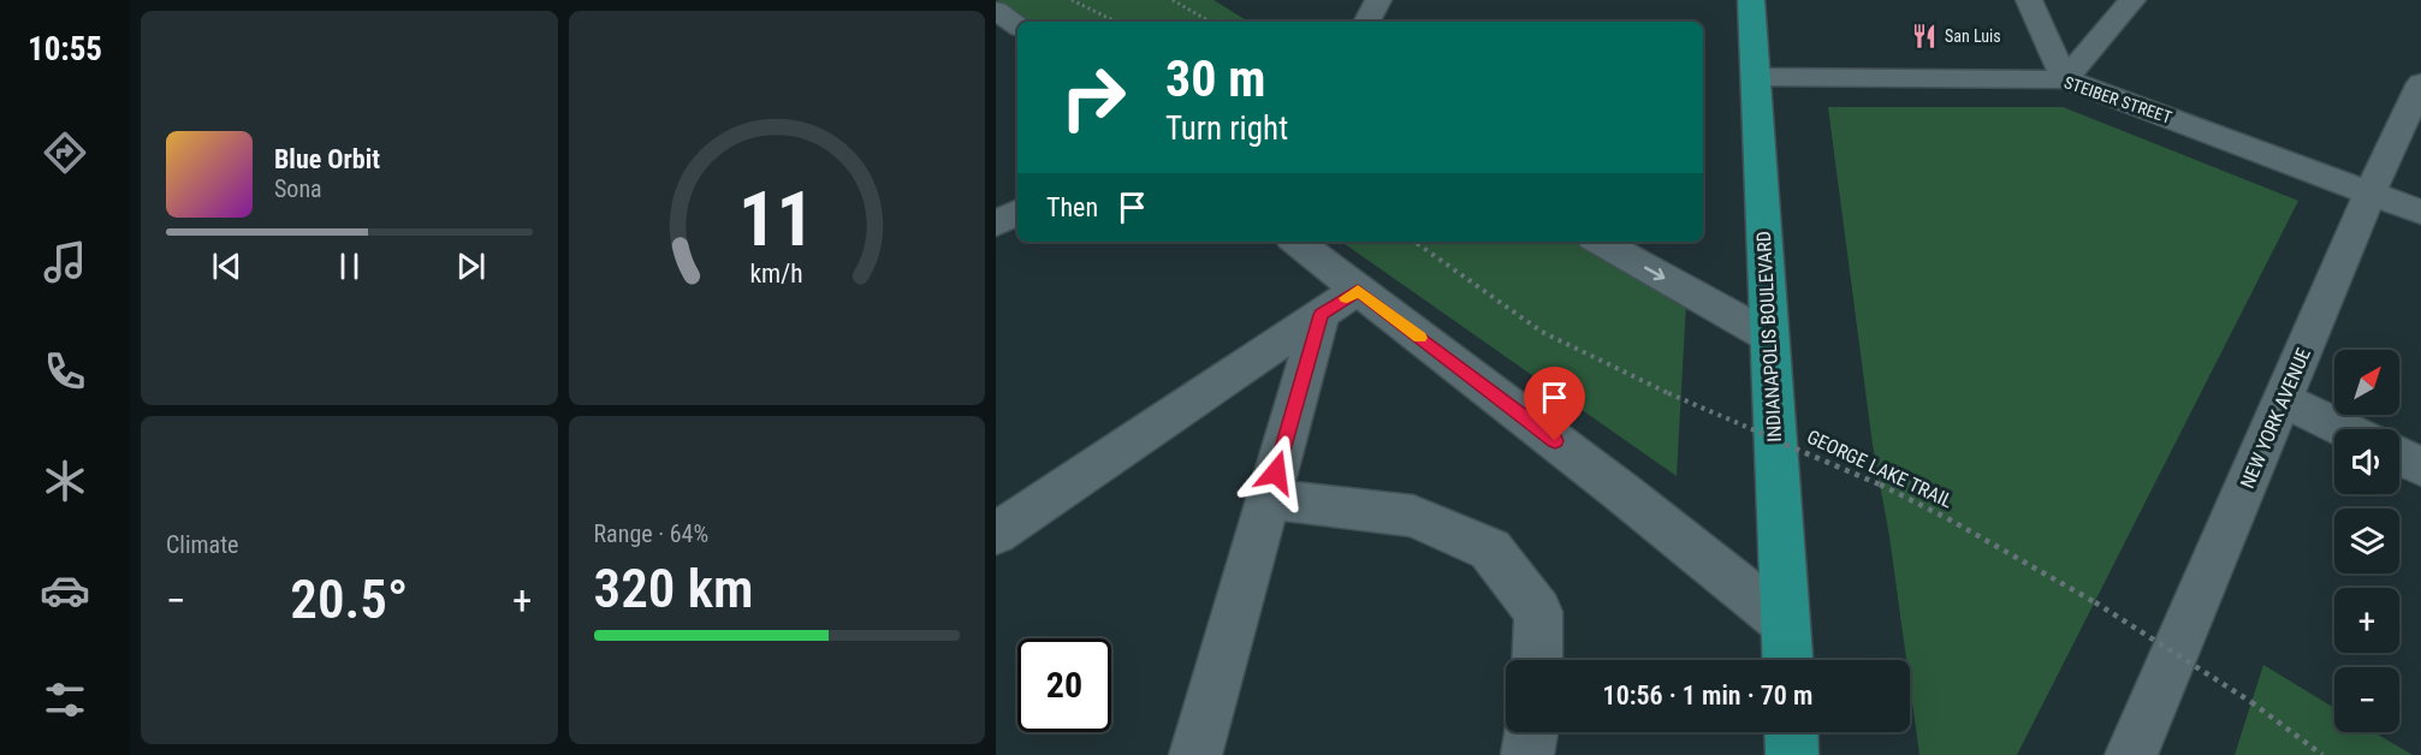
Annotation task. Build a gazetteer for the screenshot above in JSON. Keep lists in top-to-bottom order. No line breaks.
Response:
{"streets":{"main road":["INDIANAPOLIS BOULEVARD"],"street":["STEIBER STREET","NEW YORK AVENUE"],"path":["GEORGE LAKE TRAIL"]},"crossings":[["STEIBER STREET","INDIANAPOLIS BOULEVARD"],["STEIBER STREET","NEW YORK AVENUE"]],"places":{"restaurant":["San Luis"]},"north":"top right","page":{"tabs":"10:55","turn":["30 m","Turn right"],"song":["Blue Orbit","Sona"],"then":"Then","map_buttons":["+","−"],"tile":["Climate",["Range · 64%","320 km"]],"heat":["−","20.5°","+"],"limit":"20","trip":"10:56 · 1 min · 70 m","gauge":["11","km/h"]}}
